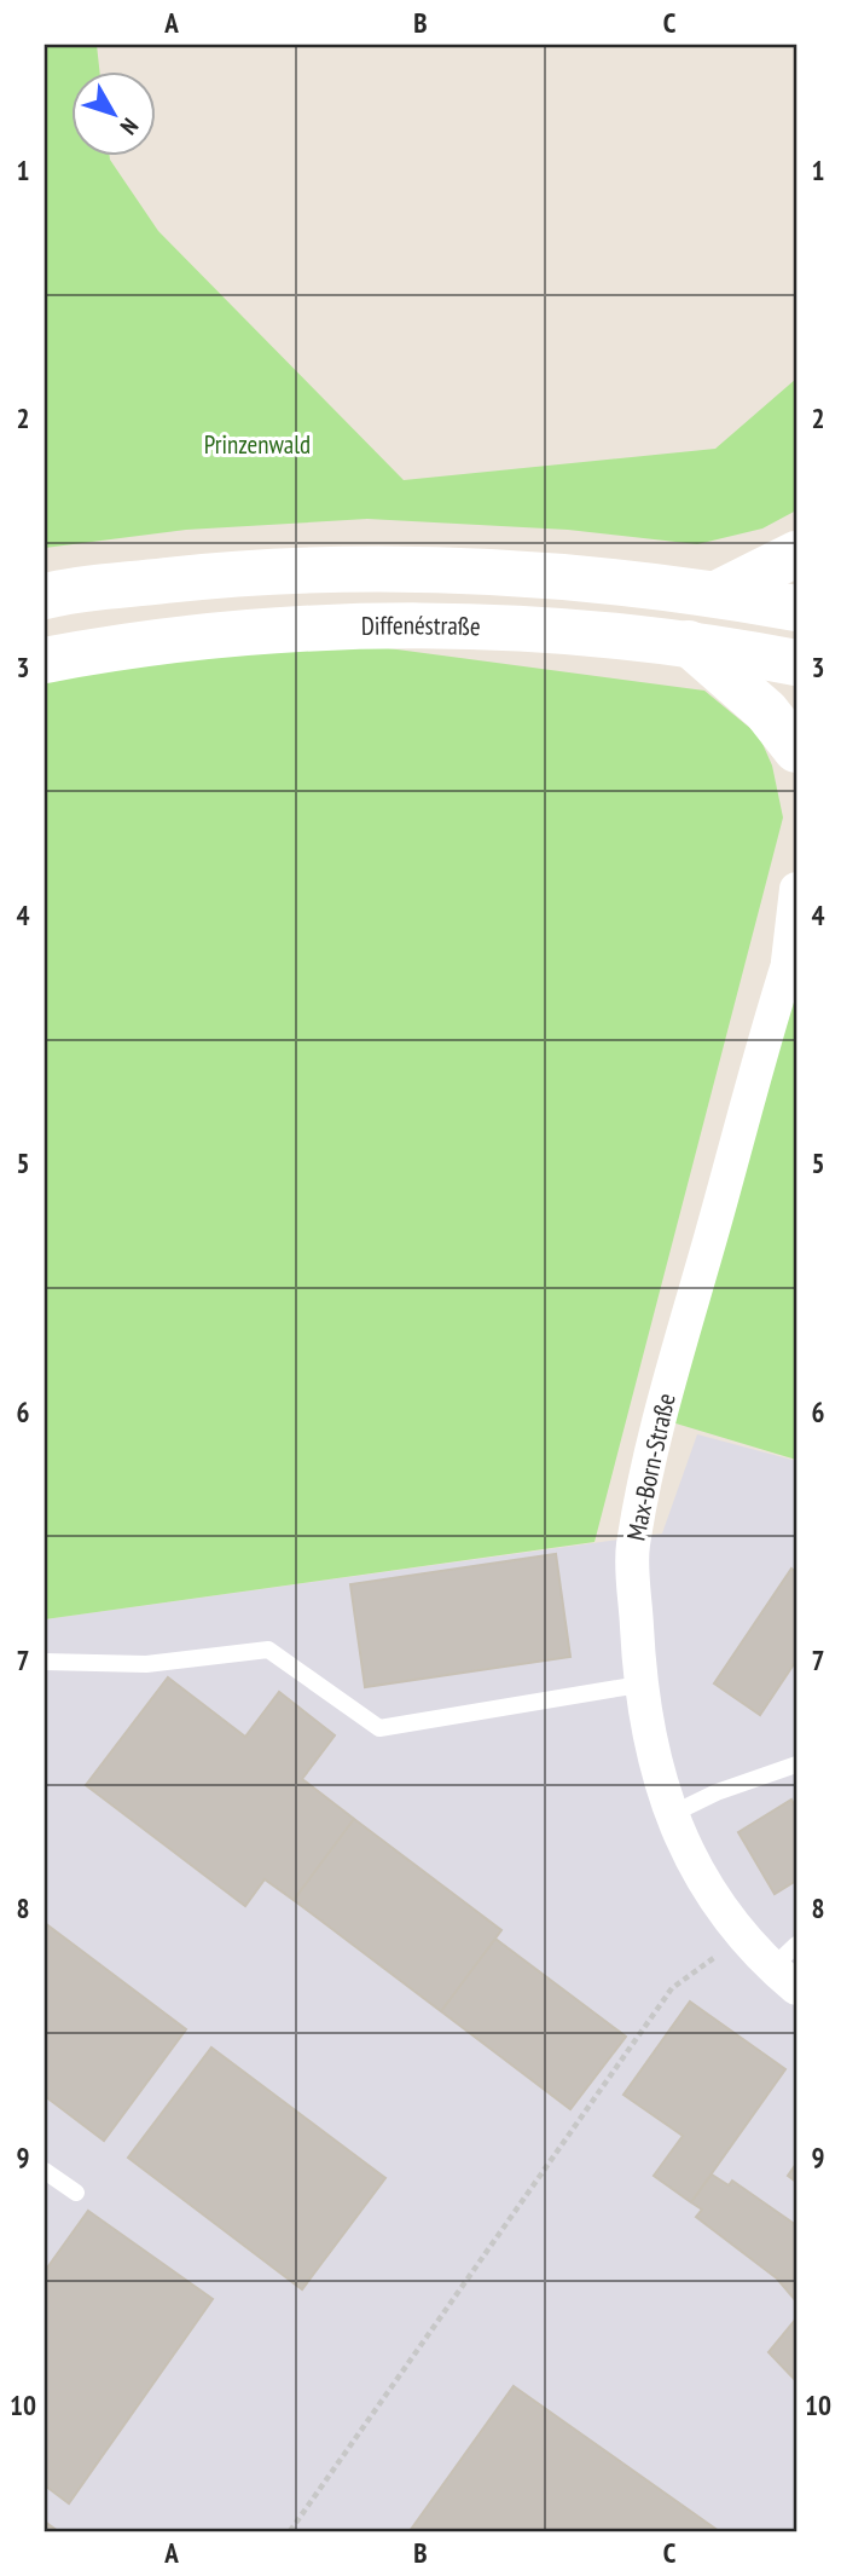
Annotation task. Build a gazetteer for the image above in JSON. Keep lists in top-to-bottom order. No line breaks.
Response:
{"streets":{"main road":["Diffenéstraße"],"street":["Max-Born-Straße"]},"parks":["Prinzenwald"],"north":"bottom right","grid":{"columns":["A","B","C"],"rows":["1","2","3","4","5","6","7","8","9","10"]}}
